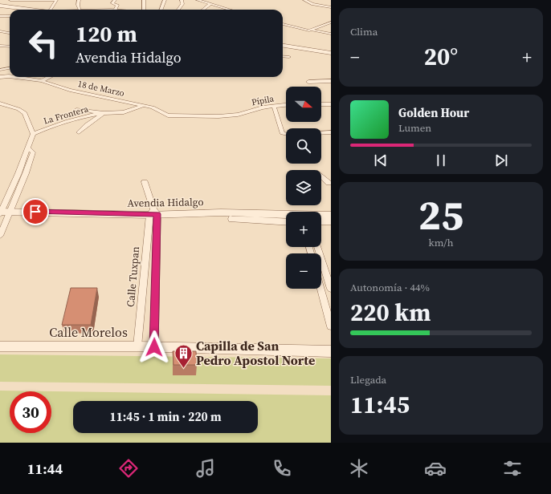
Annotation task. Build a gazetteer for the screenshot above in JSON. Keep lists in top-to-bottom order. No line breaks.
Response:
{"streets":{"street":["18 de Marzo","Pípila","La Frontera","Avendia Hidalgo","Calle Tuxpan","Calle Morelos"]},"crossings":[["18 de Marzo","Pípila"],["Avendia Hidalgo","Calle Tuxpan"],["Calle Tuxpan","Calle Morelos"]],"places":{"building":["Capilla de San Pedro Apostol Norte"]},"north":"right","page":{"tile":["Clima",["25","km/h"],["Autonomía · 44%","220 km"],["Llegada","11:45"]],"turn":["120 m","Avendia Hidalgo"],"heat":["−","20°","+"],"map_buttons":["+","−"],"song":["Golden Hour","Lumen"],"limit":"30","trip":"11:45 · 1 min · 220 m","tabs":"11:44"}}
